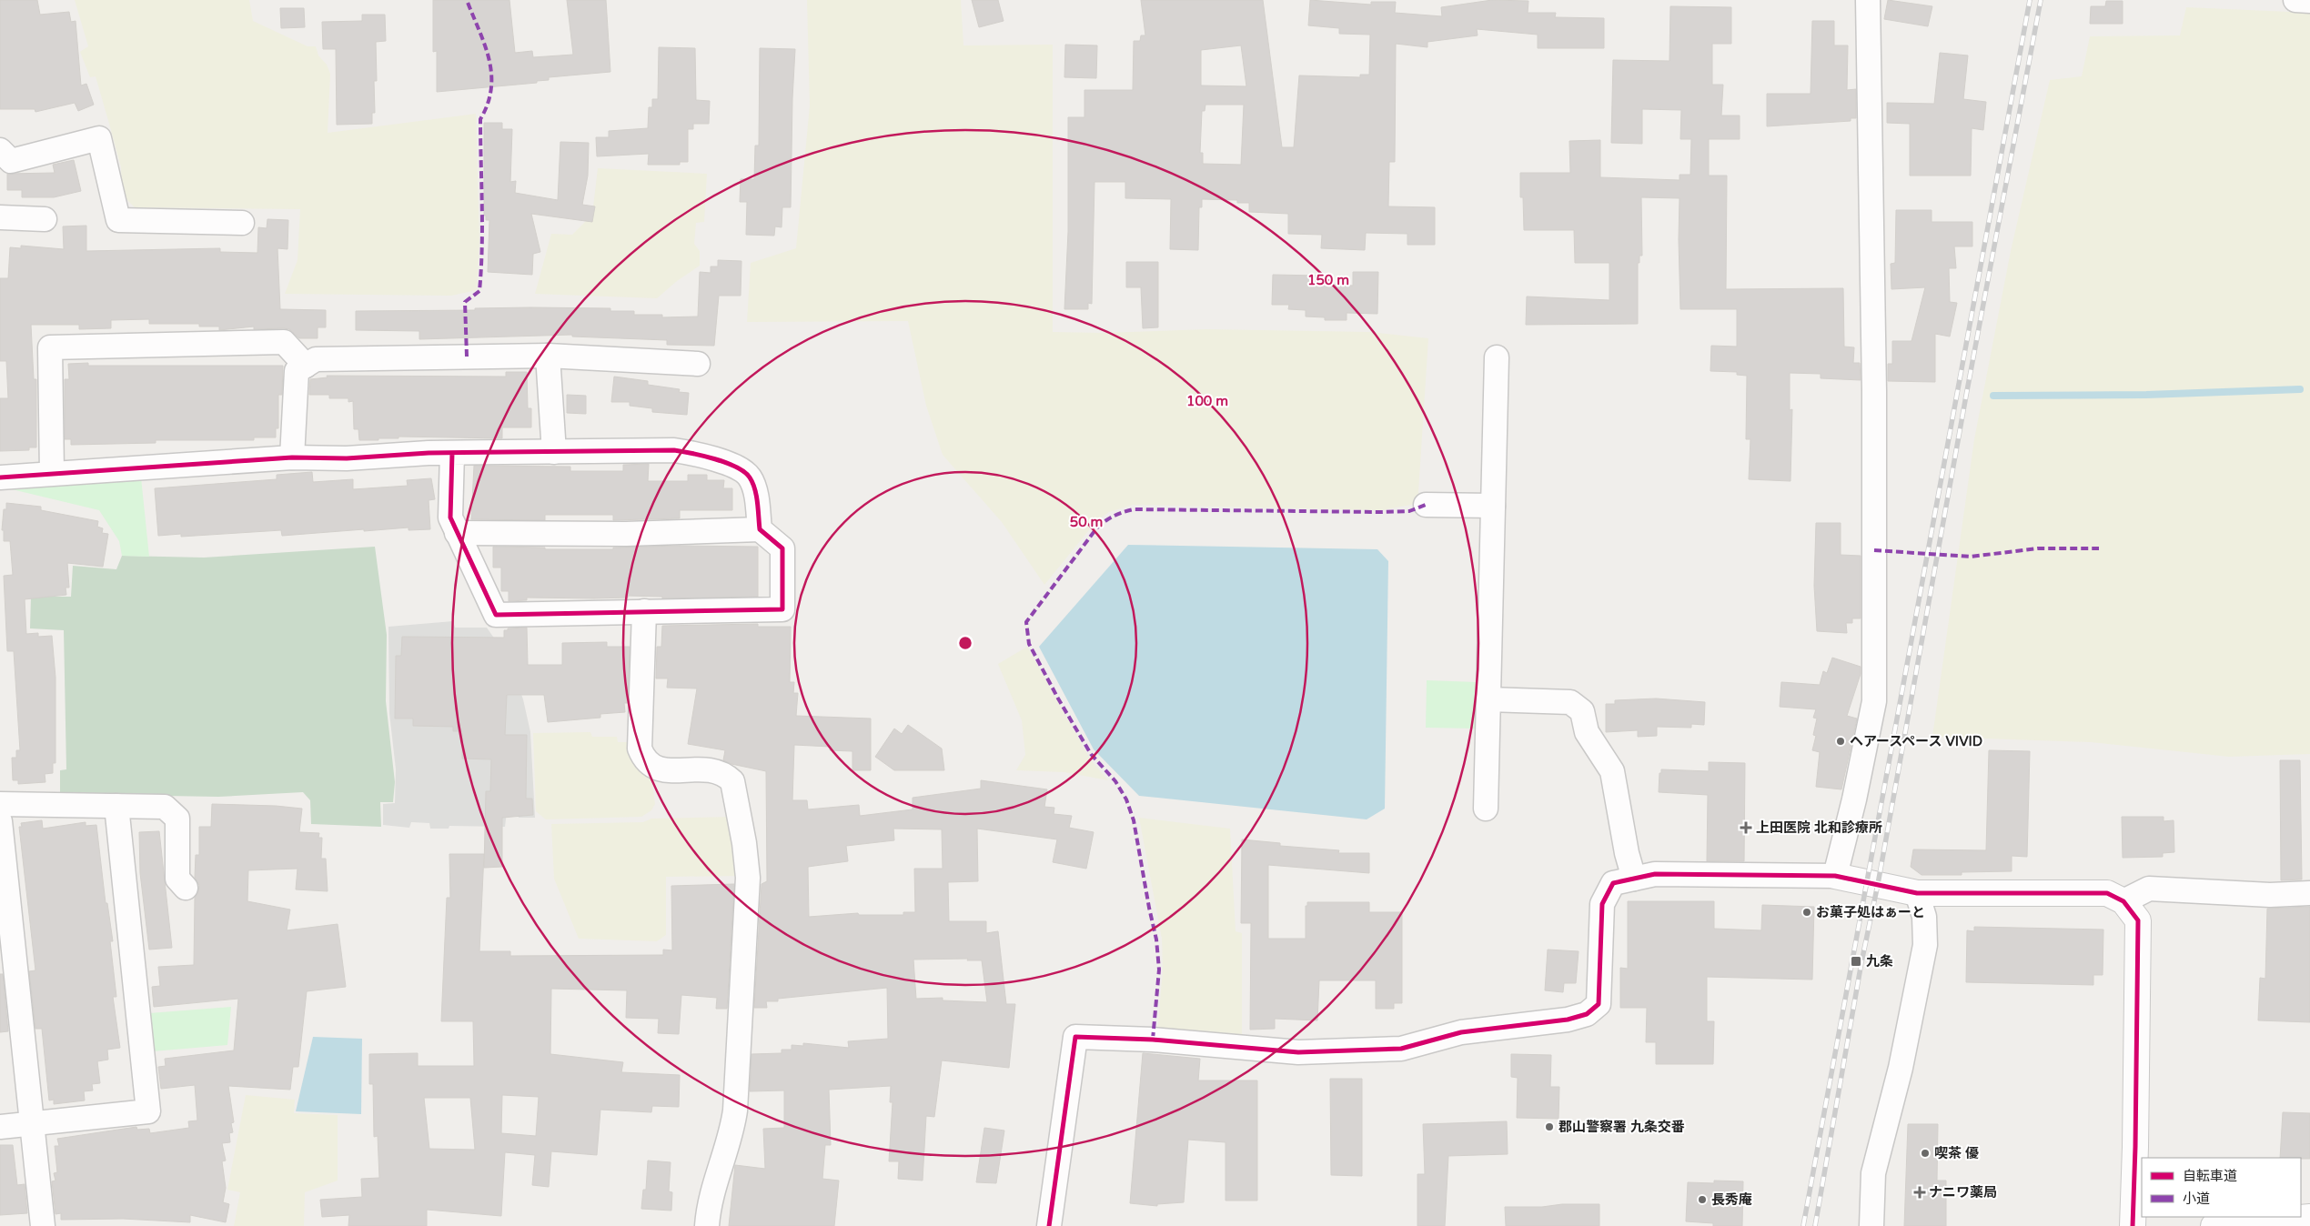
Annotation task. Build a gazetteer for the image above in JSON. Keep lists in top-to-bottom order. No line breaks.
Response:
{"places":{"other":["ヘアースペース VIVID","お菓子処はぁーと","郡山警察署 九条交番","喫茶 優","長秀庵"],"health":["上田医院 北和診療所","ナニワ薬局"],"transit":["九条"]},"legend":["自転車道","小道"],"rings":["150 m","100 m","50 m"]}
